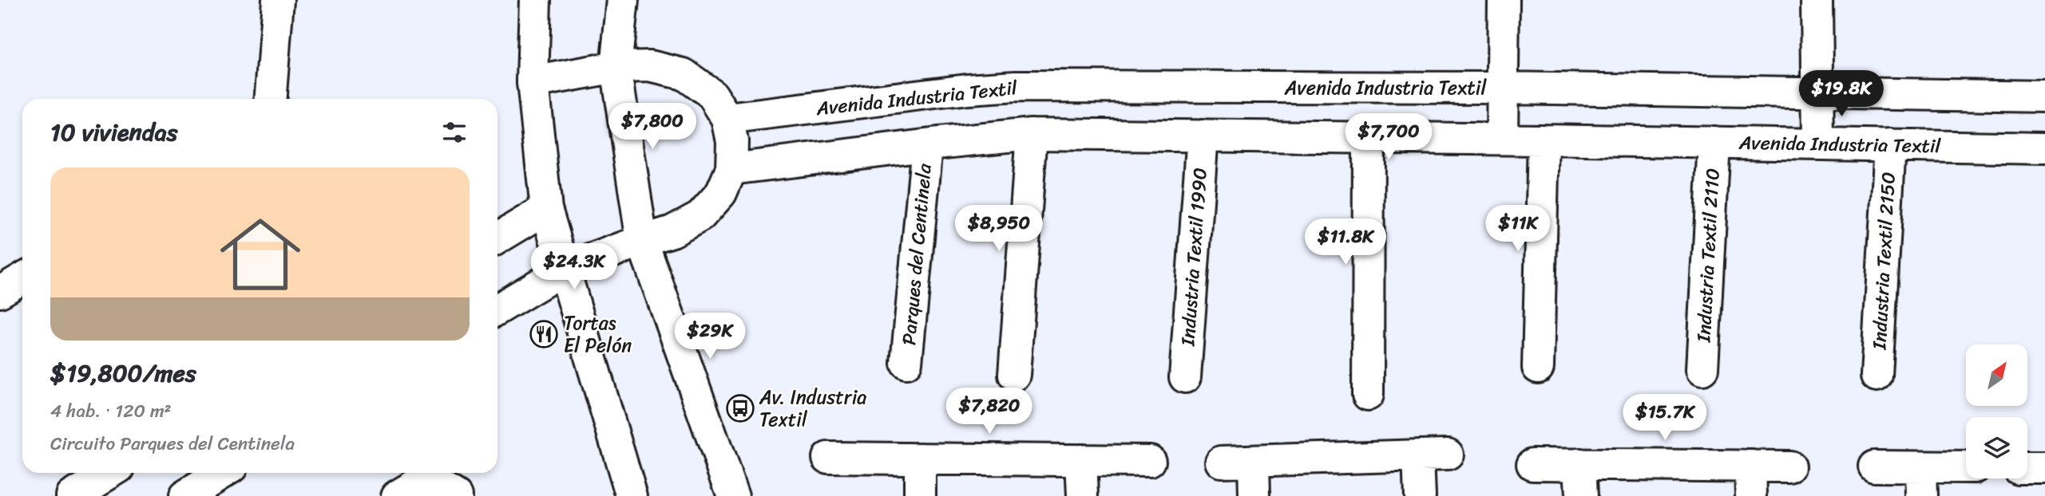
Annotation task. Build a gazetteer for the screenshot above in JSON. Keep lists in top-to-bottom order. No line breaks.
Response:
{"streets":{"street":["Avenida Industria Textil","Parques del Centinela","Industria Textil 2110","Industria Textil 1990","Industria Textil 2150"]},"crossings":[["Avenida Industria Textil","Parques del Centinela"],["Avenida Industria Textil","Industria Textil 2110"],["Avenida Industria Textil","Industria Textil 1990"],["Avenida Industria Textil","Industria Textil 2150"]],"places":{"restaurant":["Tortas El Pelón"],"bus stop":["Av. Industria Textil"]},"north":"top right","page":{"price":["$19.8K","$7,800","$7,700","$8,950","$11K","$11.8K","$24.3K","$29K","$7,820","$15.7K"],"heading":"10 viviendas","list":[{"name":"$19,800/mes","note":"4 hab. · 120 m² · Circuito Parques del Centinela"}]}}
